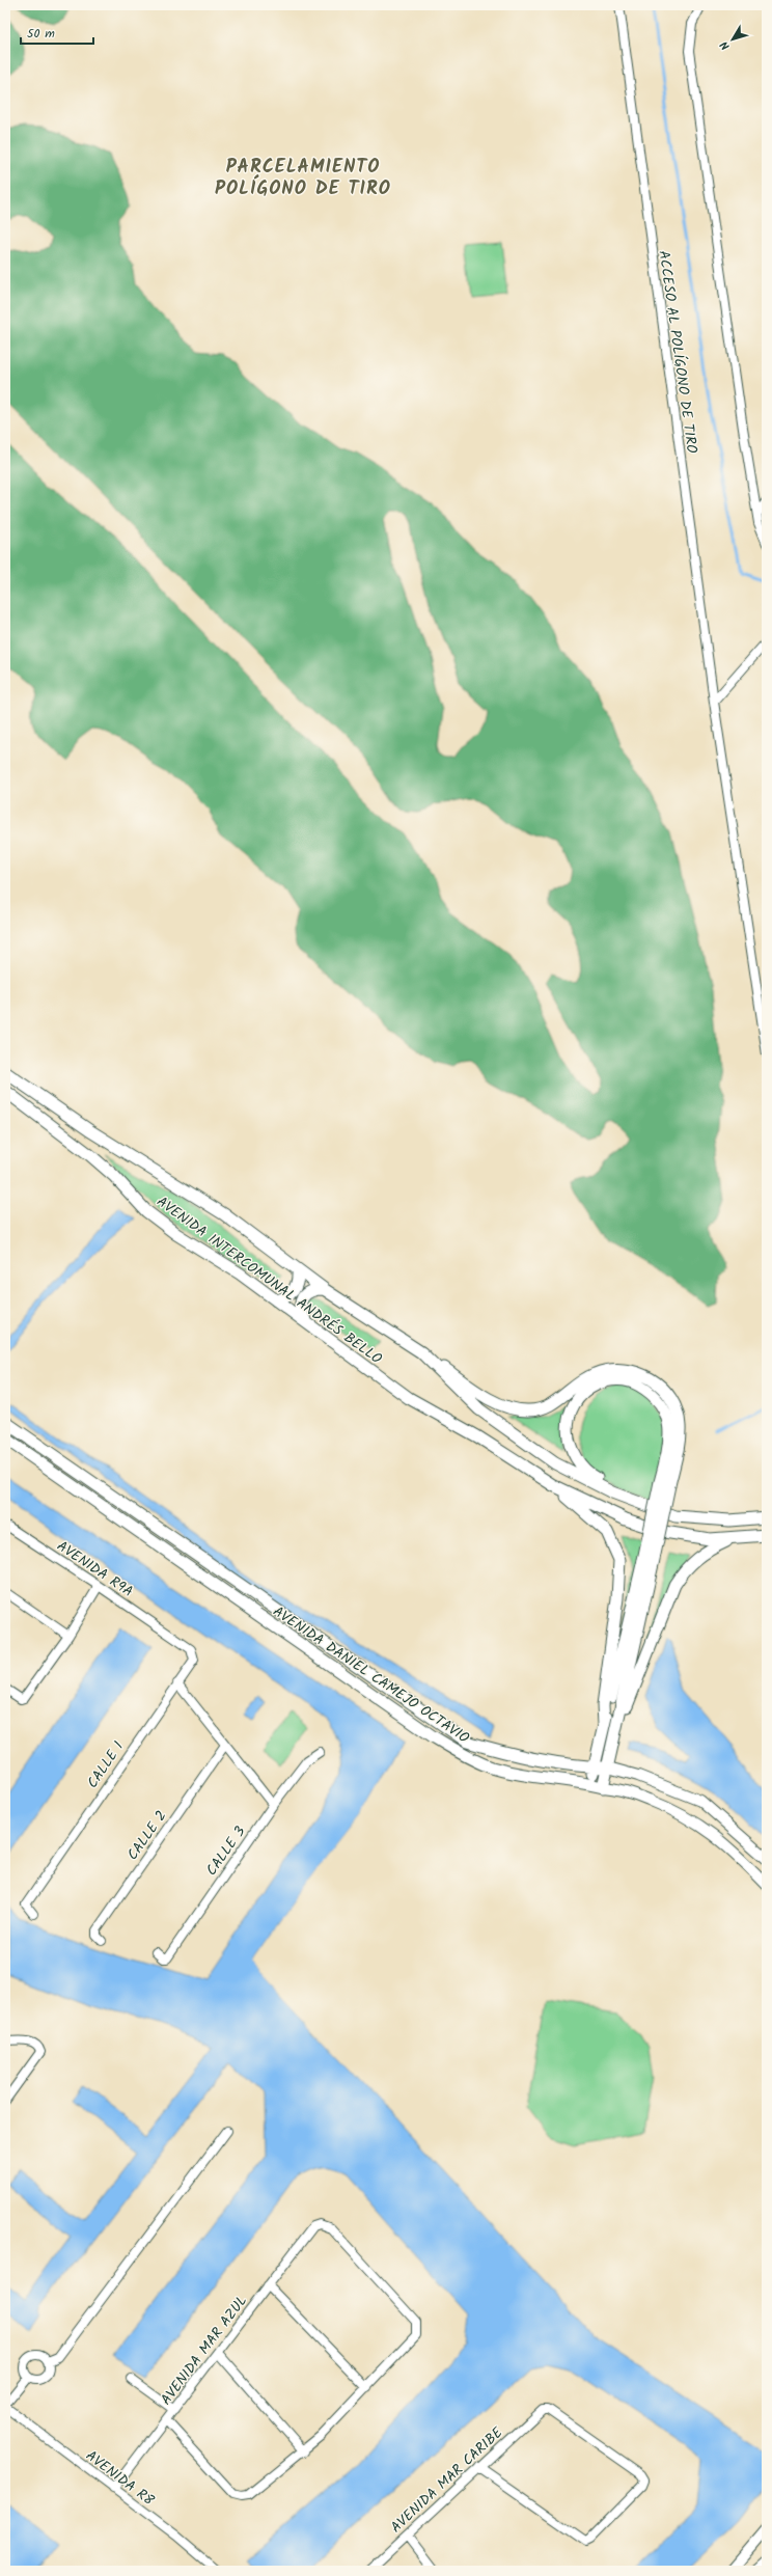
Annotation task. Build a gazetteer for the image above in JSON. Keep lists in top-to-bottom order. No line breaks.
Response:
{"streets":{"main road":["AVENIDA INTERCOMUNAL ANDRÉS BELLO","AVENIDA DANIEL CAMEJO OCTAVIO"],"street":["ACCESO AL POLÍGONO DE TIRO","AVENIDA R9A","CALLE 1","CALLE 2","CALLE 3","AVENIDA MAR AZUL","AVENIDA R8","AVENIDA MAR CARIBE"]},"crossings":[["AVENIDA R9A","CALLE 1"],["AVENIDA MAR AZUL","AVENIDA R8"]],"districts":["PARCELAMIENTO POLÍGONO DE TIRO"],"scale_bar":"50 m","north":"bottom left"}
